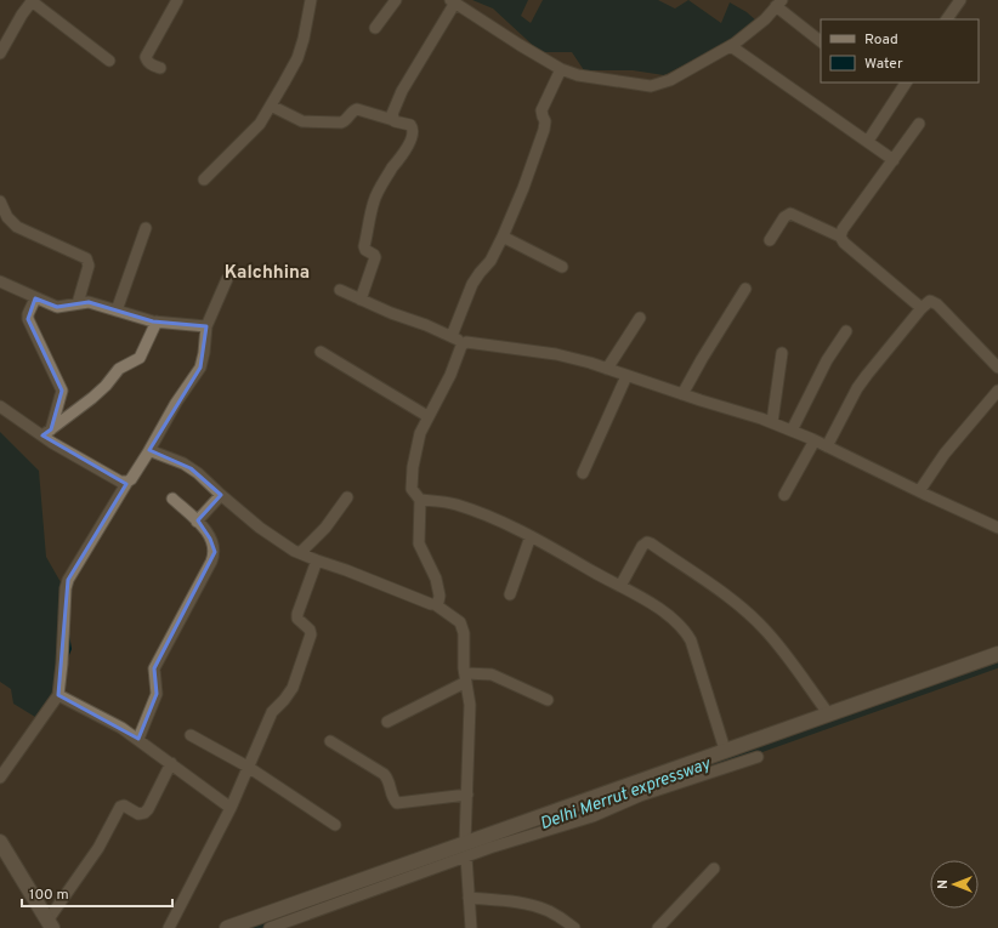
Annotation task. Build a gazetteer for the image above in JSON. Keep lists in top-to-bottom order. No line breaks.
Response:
{"districts":["Kalchhina"],"water":["Delhi Merrut expressway"],"legend":["Road","Water"],"scale_bar":"100 m","north":"left"}
